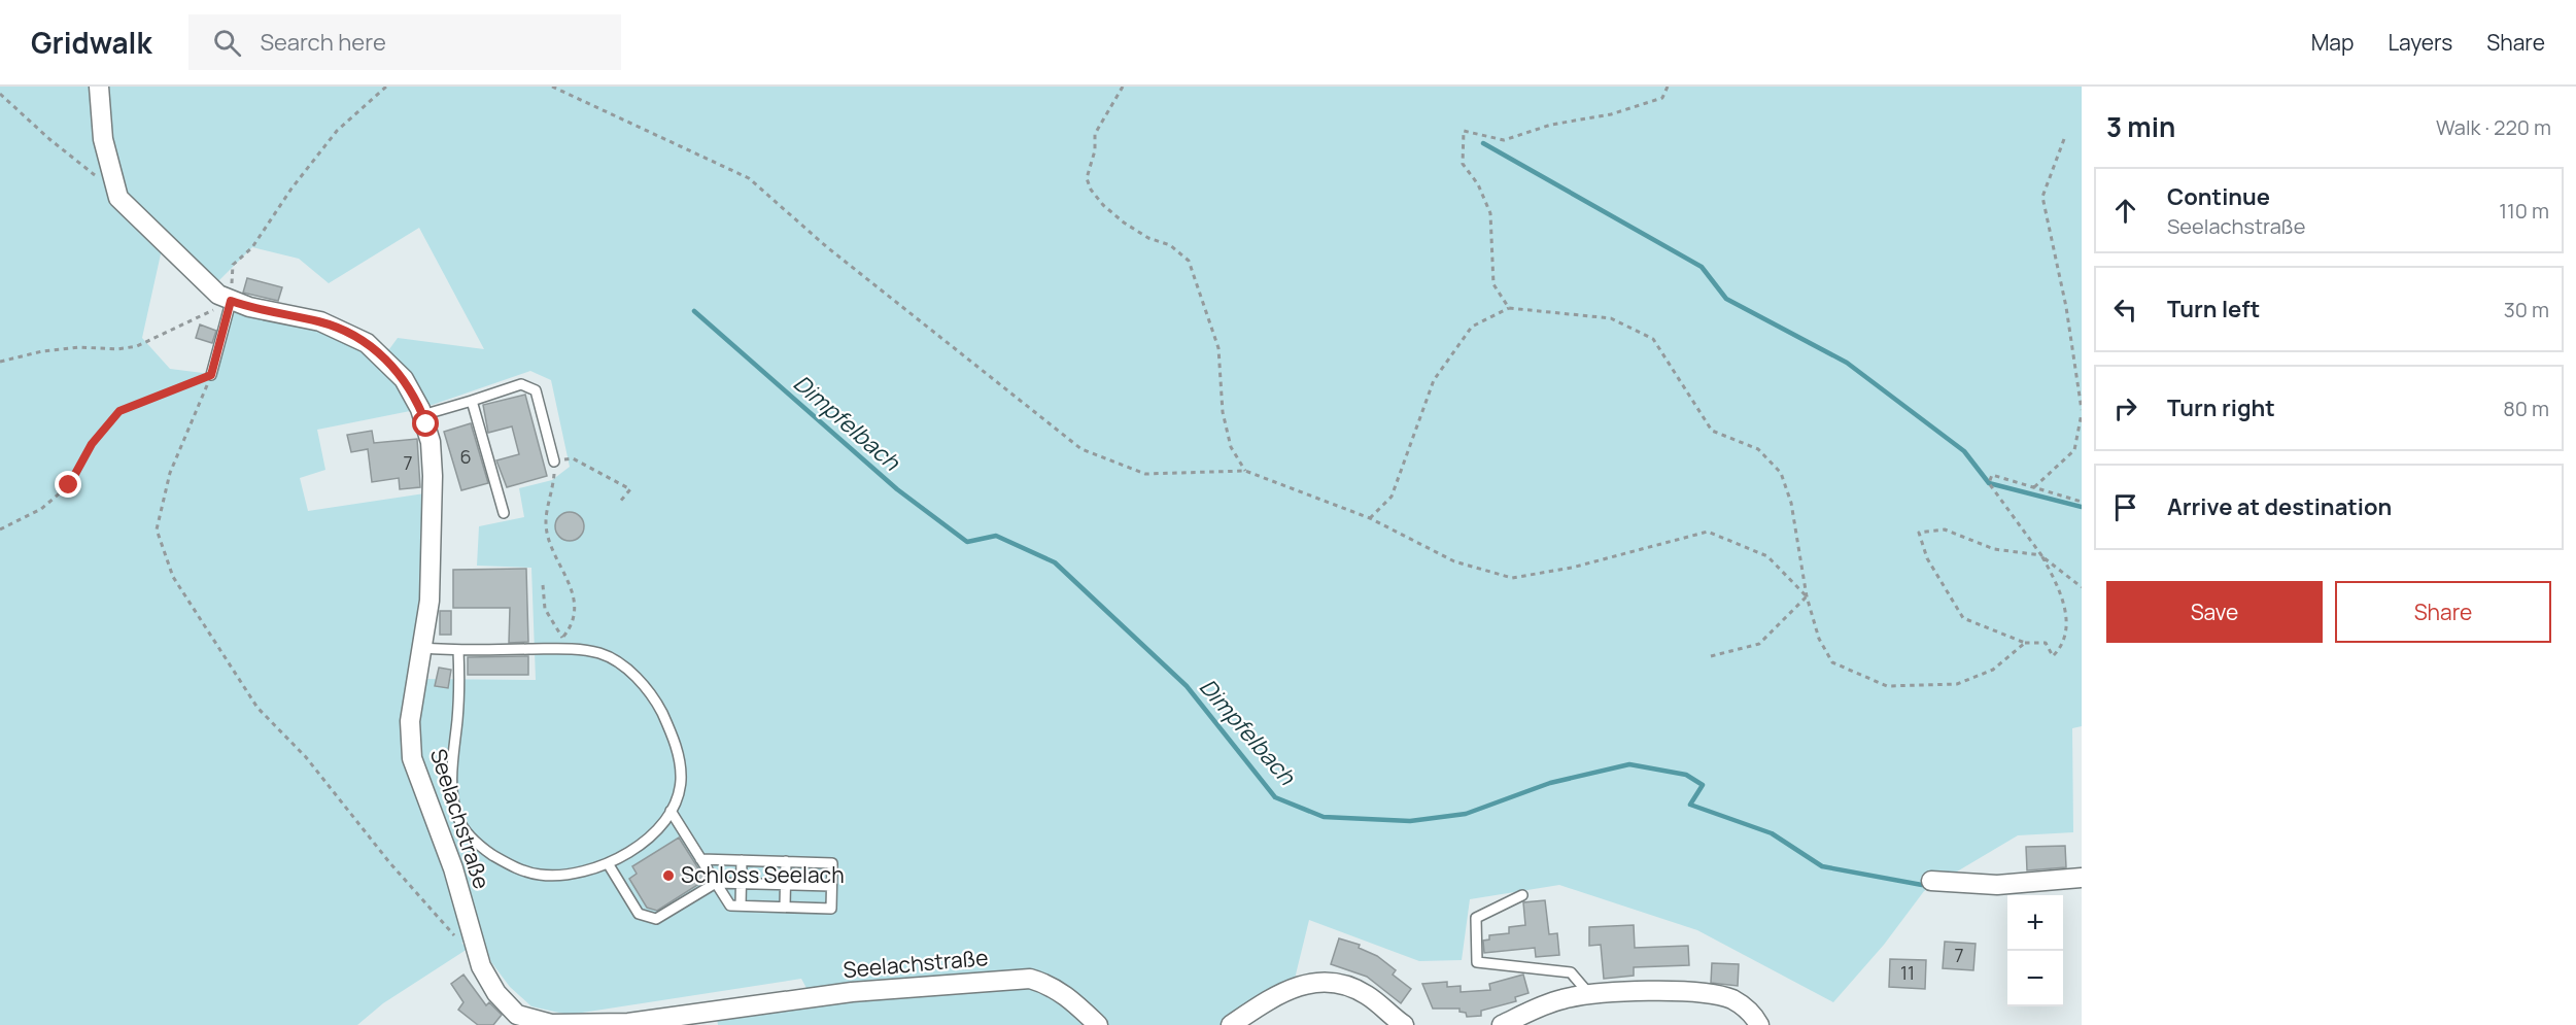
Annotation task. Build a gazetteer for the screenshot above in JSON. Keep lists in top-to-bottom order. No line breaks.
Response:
{"streets":{"street":["Seelachstraße"]},"water":["Dimpfelbach"],"places":["Schloss Seelach"],"house_numbers":["6","7","7","11"],"page":{"header":"Gridwalk","search":"Search here","nav":["Map","Layers","Share"],"heading":["3 min","Walk · 220 m"],"list":[["Continue","Seelachstraße","110 m"],["Turn left","30 m"],["Turn right","80 m"],"Arrive at destination"],"buttons":["Save","Share"],"map_buttons":["+","−"]}}
